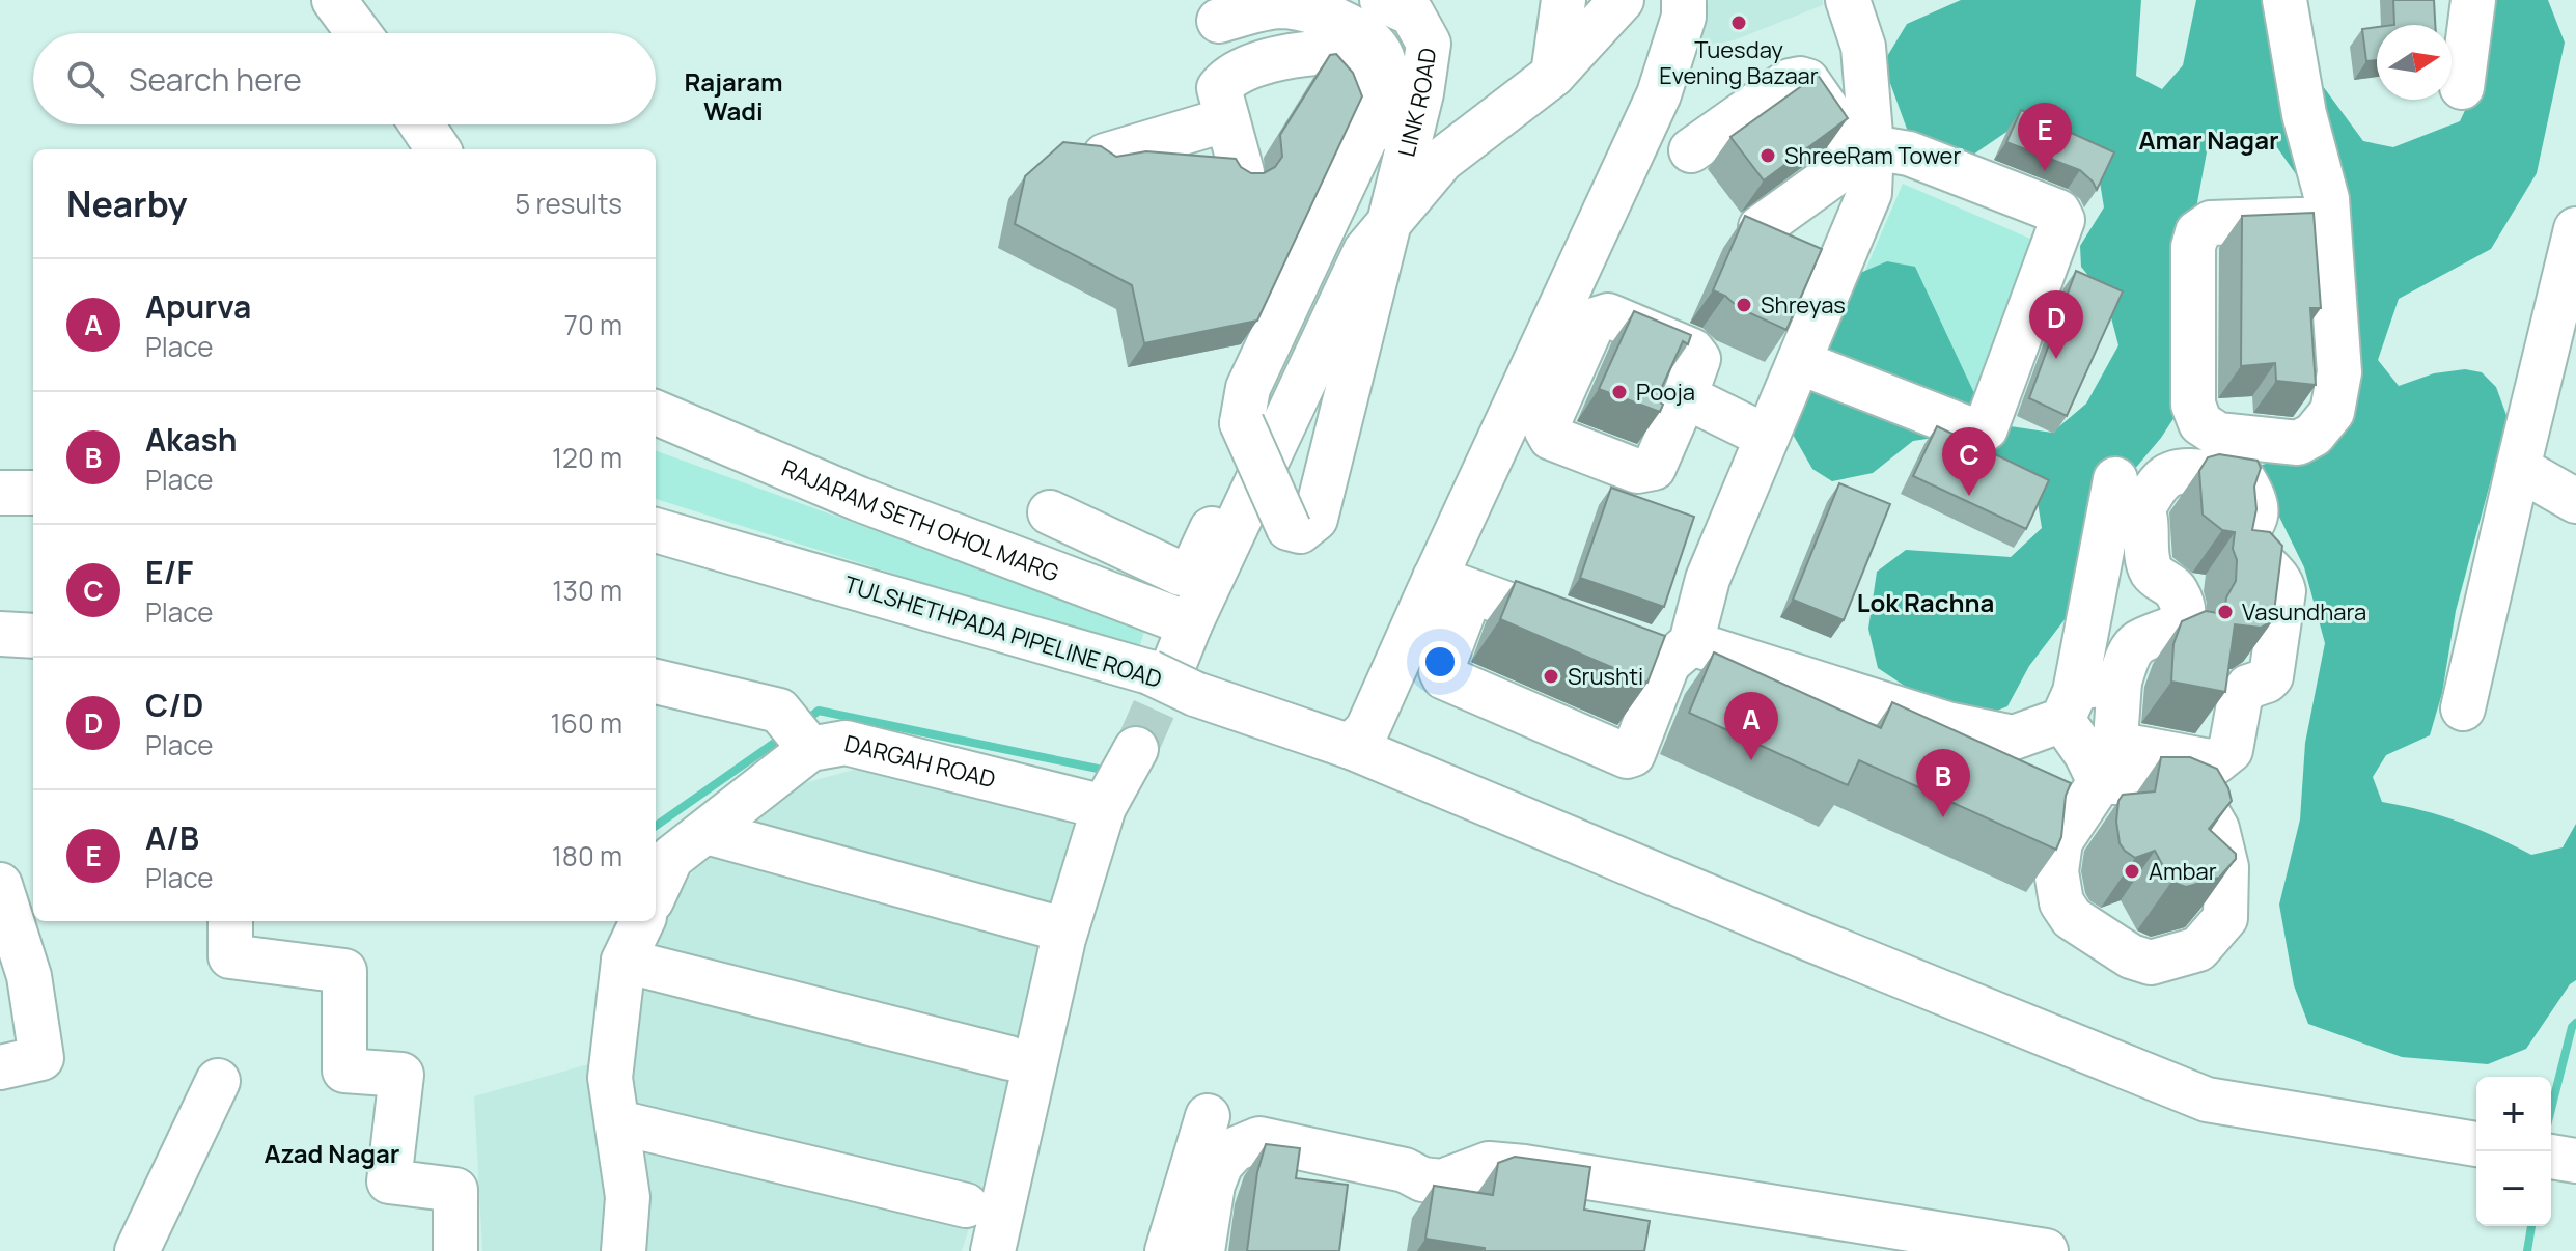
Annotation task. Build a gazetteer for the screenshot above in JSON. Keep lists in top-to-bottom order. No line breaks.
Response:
{"streets":{"street":["LINK ROAD","RAJARAM SETH OHOL MARG","TULSHETHPADA PIPELINE ROAD","DARGAH ROAD"]},"crossings":[["RAJARAM SETH OHOL MARG","TULSHETHPADA PIPELINE ROAD"]],"districts":["Rajaram Wadi","Amar Nagar","Lok Rachna","Azad Nagar"],"places":["Tuesday Evening Bazaar","ShreeRam Tower","Shreyas","Pooja","Vasundhara","Srushti","Ambar"],"north":"right","page":{"search":"Search here","pins":["E","D","C","A","B"],"heading":["Nearby","5 results"],"list":[{"mark":"A","name":"Apurva","note":"Place","value":"70 m"},{"mark":"B","name":"Akash","note":"Place","value":"120 m"},{"mark":"C","name":"E/F","note":"Place","value":"130 m"},{"mark":"D","name":"C/D","note":"Place","value":"160 m"},{"mark":"E","name":"A/B","note":"Place","value":"180 m"}],"map_buttons":["+","−"]}}
